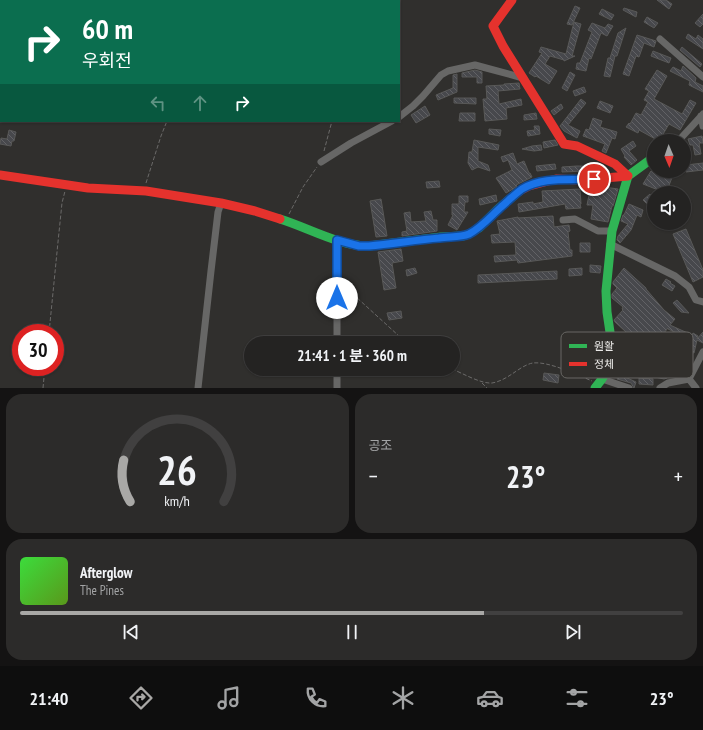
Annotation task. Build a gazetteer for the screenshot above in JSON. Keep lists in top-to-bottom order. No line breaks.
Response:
{"legend":["원활","정체"],"north":"bottom","page":{"turn":["60 m","우회전"],"limit":"30","trip":"21:41 · 1 분 · 360 m","tile":"공조","heat":["−","23°","+"],"song":["Afterglow","The Pines"],"tabs":["21:40","23°"],"gauge":["26","km/h"]}}
